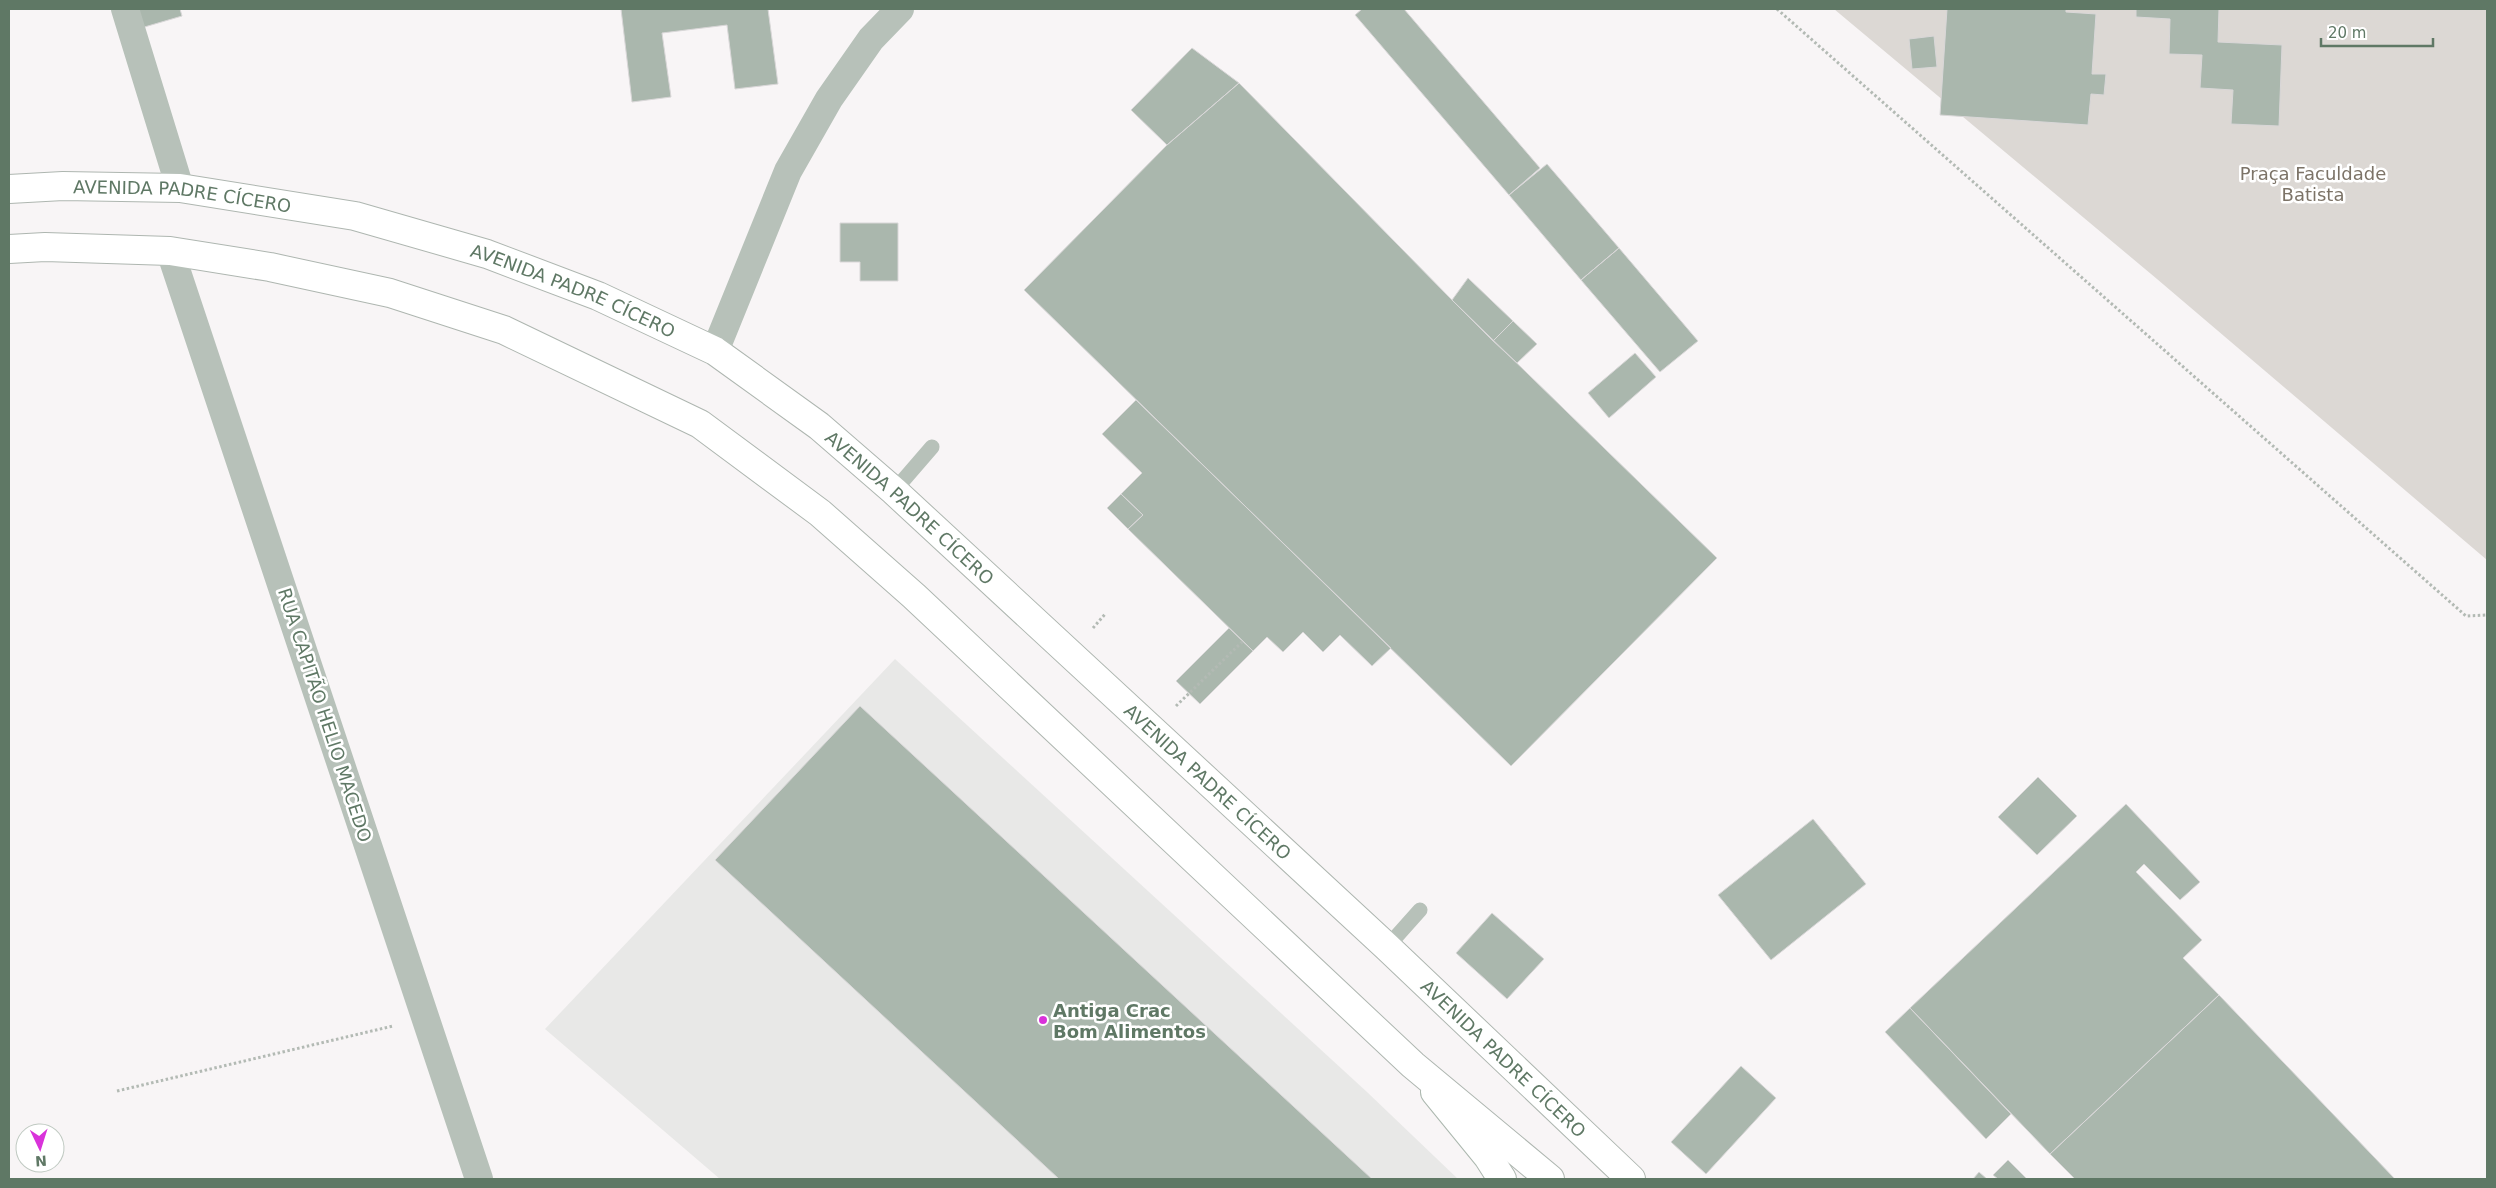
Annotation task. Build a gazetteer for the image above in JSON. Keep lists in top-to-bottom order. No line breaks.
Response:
{"streets":{"main road":["AVENIDA PADRE CÍCERO"],"street":["RUA CAPITÃO HELIO MACEDO"]},"parks":["Praça Faculdade Batista"],"places":["Antiga Crac Bom Alimentos"],"scale_bar":"20 m","north":"bottom"}
